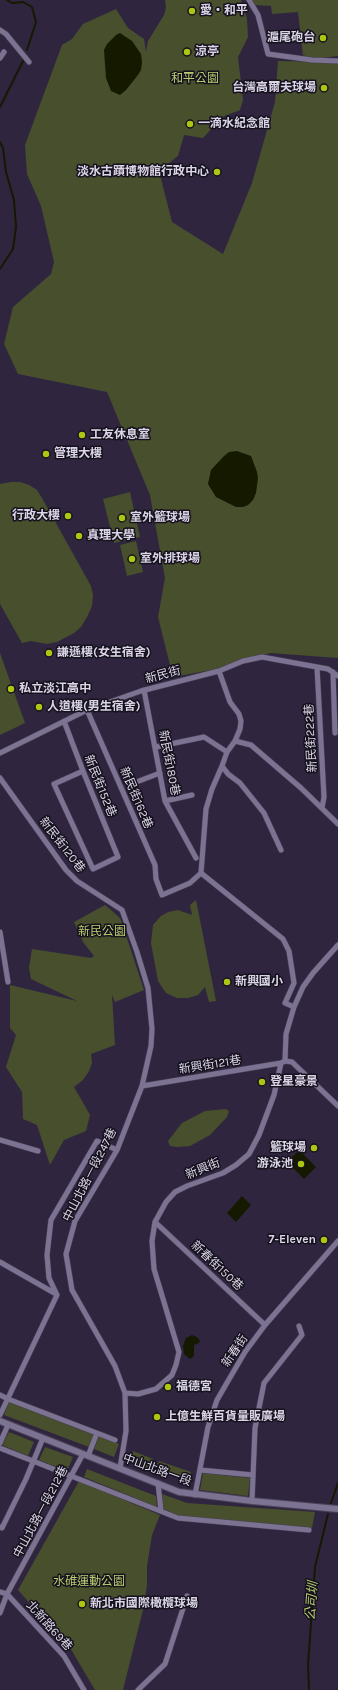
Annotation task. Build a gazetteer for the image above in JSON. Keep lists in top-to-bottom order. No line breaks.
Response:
{"streets":{"street":["新民街","新民街222巷","新民街180巷","新民街152巷","新民街162巷","新民街120巷","新興街121巷","新興街","中山北路一段247巷","新春街150巷","新春街","中山北路一段","中山北路一段212巷","北新路69巷"]},"crossings":[["新民街","新民街222巷"],["新民街","新民街180巷"],["新民街","新民街152巷"],["新民街","新民街162巷"],["新民街120巷","中山北路一段247巷"],["新興街121巷","新興街"],["新興街121巷","中山北路一段247巷"],["新興街","中山北路一段247巷"],["新興街","新春街150巷"],["中山北路一段247巷","中山北路一段"],["新春街150巷","新春街"],["新春街","中山北路一段"],["中山北路一段","中山北路一段212巷"],["中山北路一段212巷","北新路69巷"]],"water":["公司圳"],"parks":["和平公園","新民公園","水碓運動公園"],"places":["愛‧和平","滬尾砲台","涼亭","台灣高爾夫球場","一滴水紀念館","淡水古蹟博物館行政中心","工友休息室","管理大樓","行政大樓","室外籃球場","真理大學","室外排球場","謙遜樓(女生宿舍)","私立淡江高中","人道樓(男生宿舍)","新興國小","登星豪景","籃球場","游泳池","7-Eleven","福德宮","上億生鮮百貨量販廣場","新北市國際橄欖球場"]}
